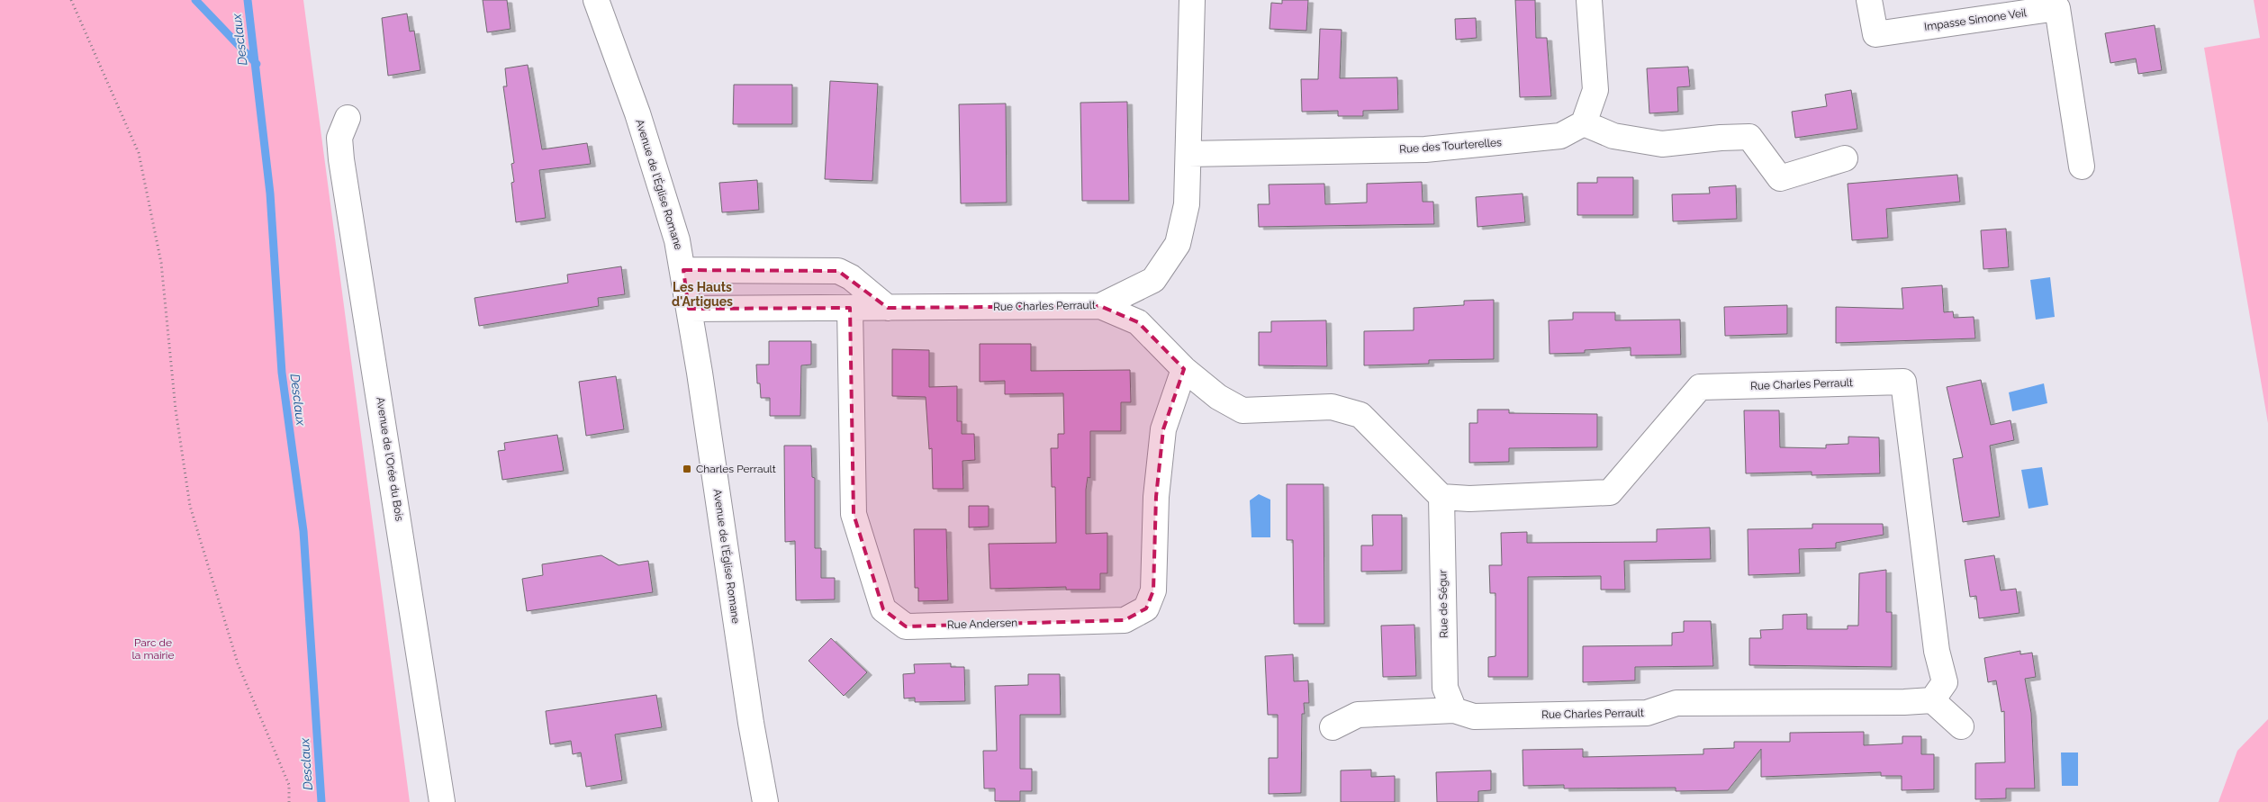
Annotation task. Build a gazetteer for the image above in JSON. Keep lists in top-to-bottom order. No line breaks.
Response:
{"streets":{"street":["Impasse Simone Veil","Rue des Tourterelles","Avenue de l'Église Romane","Rue Charles Perrault","Avenue de l'Orée du Bois","Rue de Ségur","Rue Andersen"]},"crossings":[["Avenue de l'Église Romane","Rue Charles Perrault"],["Rue Charles Perrault","Rue de Ségur"],["Rue Charles Perrault","Rue Andersen"]],"districts":["Les Hauts d'Artigues"],"water":["Desclaux"],"parks":["Parc de la mairie"],"places":{"transit":["Charles Perrault"]}}
